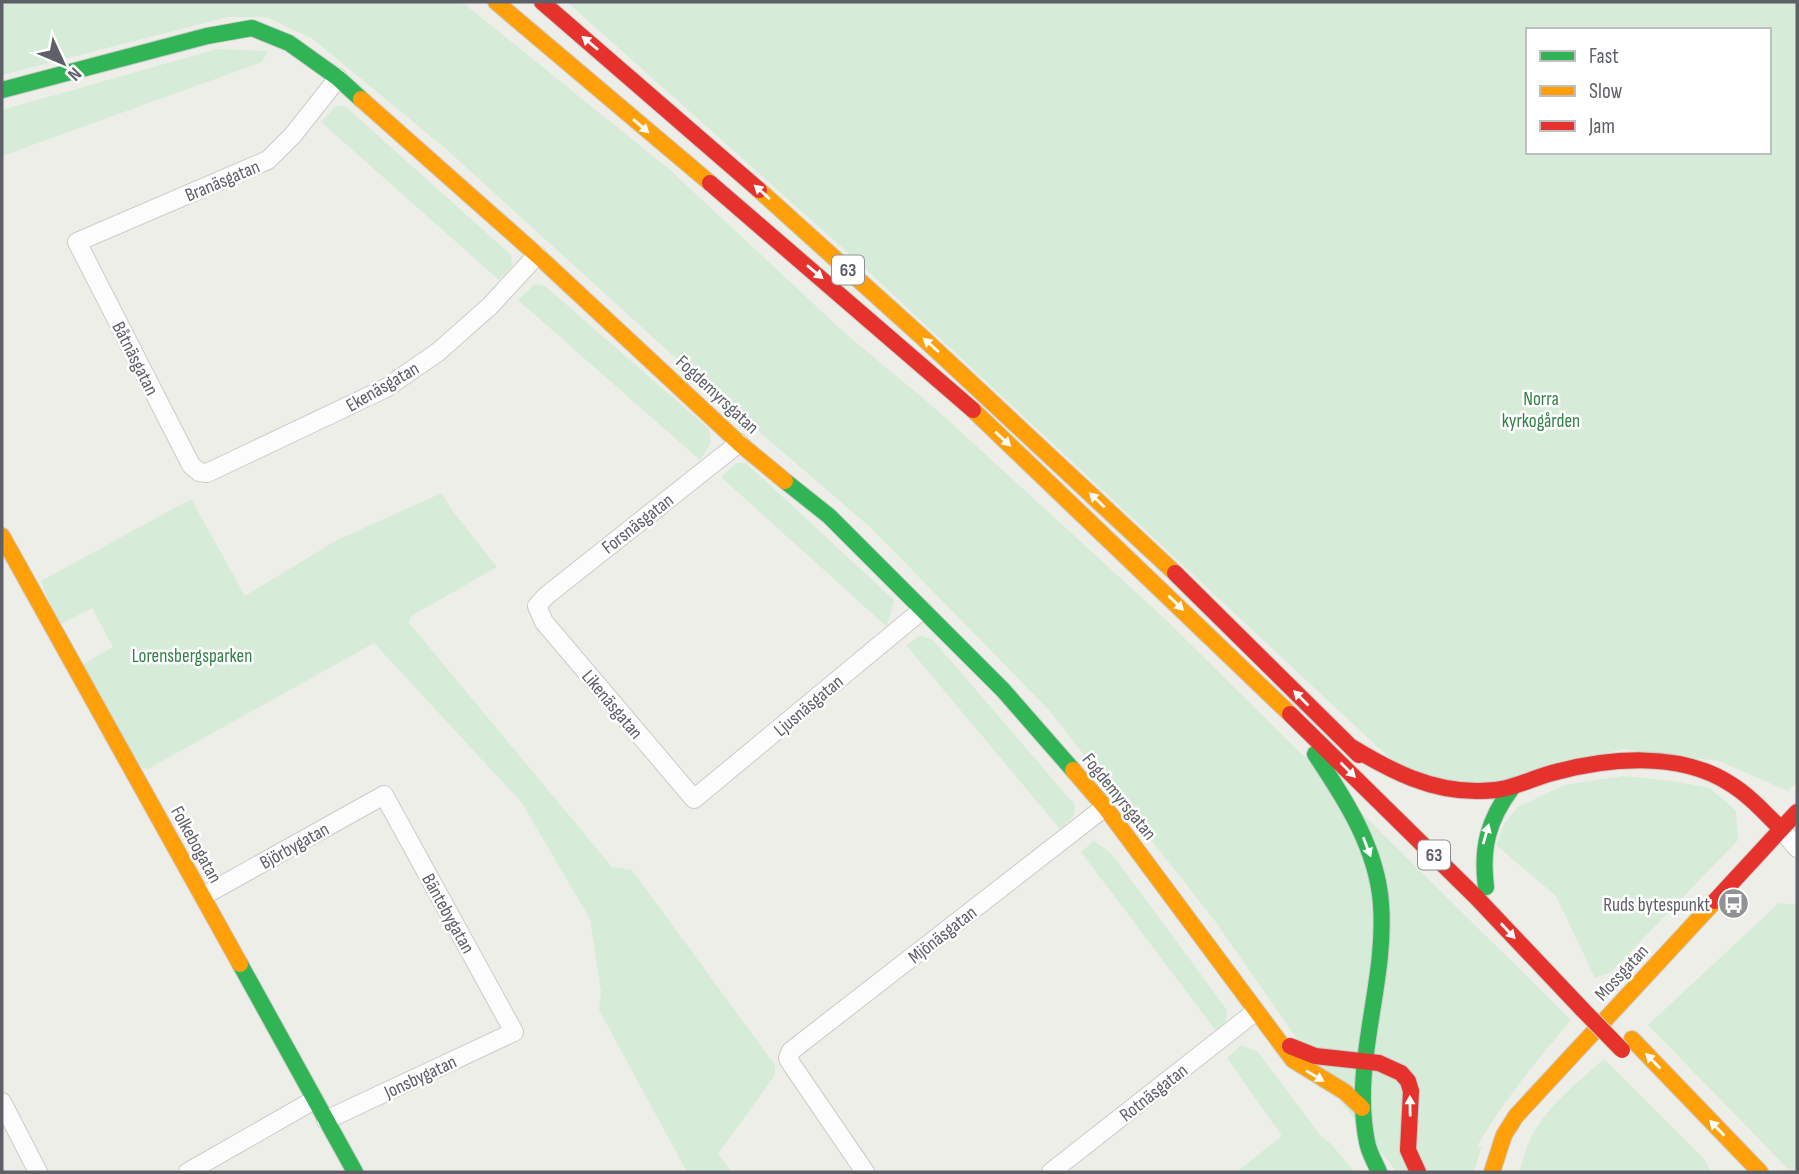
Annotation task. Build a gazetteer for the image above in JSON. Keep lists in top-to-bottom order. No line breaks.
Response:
{"streets":{"main road":["63","Fogdemyrsgatan","Folkebogatan","Mossgatan"],"street":["Branäsgatan","Båtnäsgatan","Ekenäsgatan","Forsnäsgatan","Likenäsgatan","Ljusnäsgatan","Björbygatan","Bäntebygatan","Mjönäsgatan","Jonsbygatan","Rotnäsgatan"]},"crossings":[["Branäsgatan","Båtnäsgatan"],["Branäsgatan","Fogdemyrsgatan"],["Båtnäsgatan","Ekenäsgatan"],["Ekenäsgatan","Fogdemyrsgatan"],["Fogdemyrsgatan","Forsnäsgatan"],["Fogdemyrsgatan","Ljusnäsgatan"],["Fogdemyrsgatan","Mjönäsgatan"],["Fogdemyrsgatan","Rotnäsgatan"],["Forsnäsgatan","Likenäsgatan"],["Likenäsgatan","Ljusnäsgatan"],["Folkebogatan","Björbygatan"],["Folkebogatan","Jonsbygatan"],["Björbygatan","Bäntebygatan"],["Bäntebygatan","Jonsbygatan"]],"parks":["Norra kyrkogården","Lorensbergsparken"],"places":{"bus stop":["Ruds bytespunkt"]},"legend":["Fast","Slow","Jam"],"north":"bottom right"}
